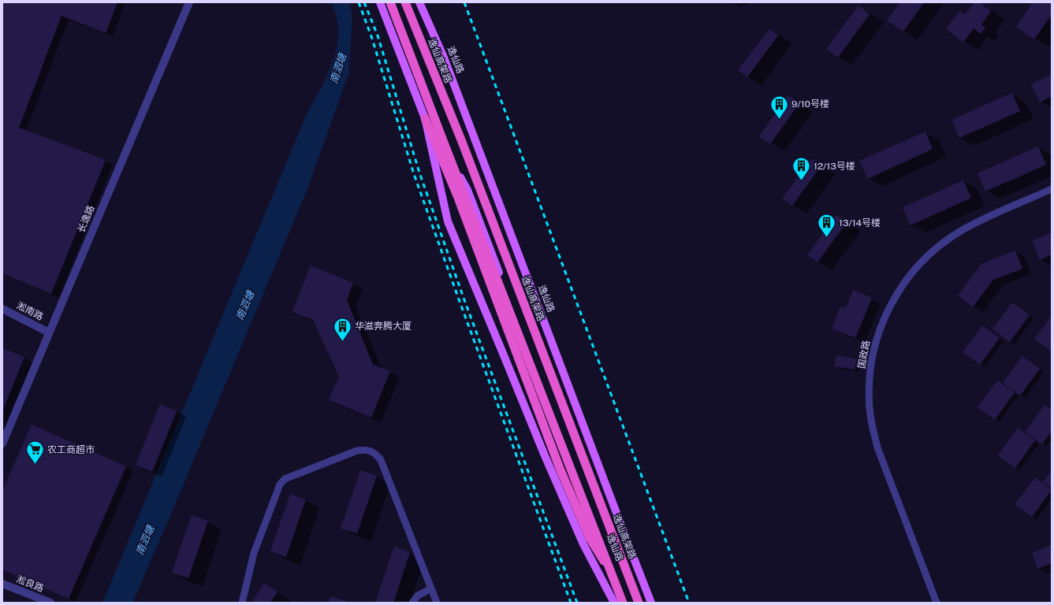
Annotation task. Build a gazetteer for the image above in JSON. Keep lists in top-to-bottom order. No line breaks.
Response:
{"streets":{"highway":["逸仙高架路"],"main road":["逸仙路"],"street":["长逸路","淞南路","国政路","淞良路"]},"crossings":[["长逸路","淞南路"]],"water":["南泗塘"],"places":{"building":["9/10号楼","12/13号楼","13/14号楼","华滋奔腾大厦"],"supermarket":["农工商超市"]}}
